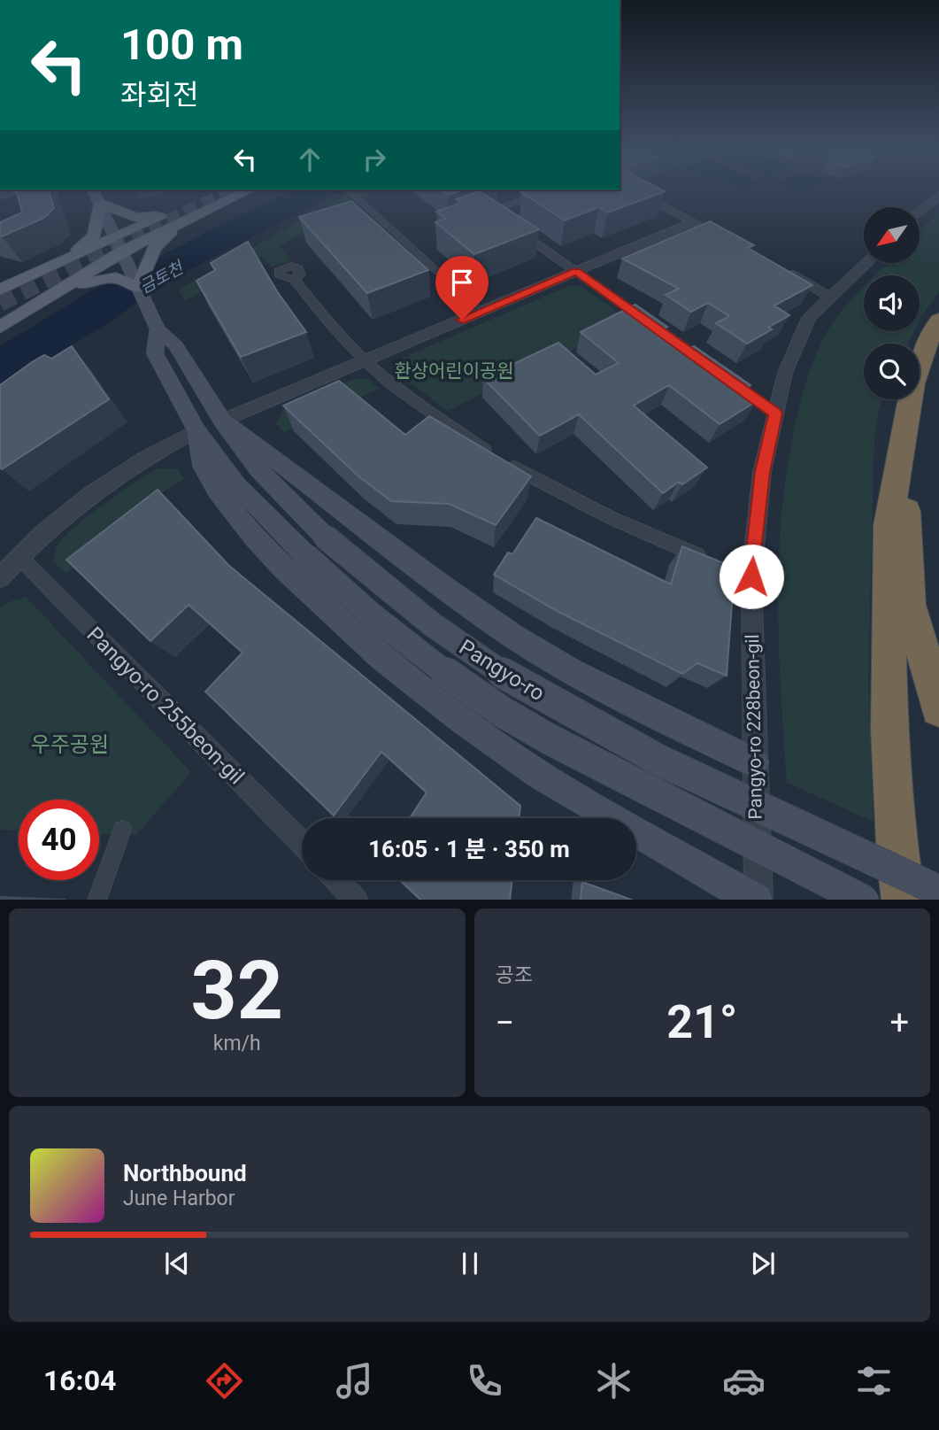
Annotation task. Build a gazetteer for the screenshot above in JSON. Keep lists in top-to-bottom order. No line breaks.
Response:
{"streets":{"main road":["Pangyo-ro"],"street":["Pangyo-ro 255beon-gil","Pangyo-ro 228beon-gil"]},"water":["금토천"],"parks":["환상어린이공원","우주공원"],"north":"bottom left","page":{"turn":["100 m","좌회전"],"limit":"40","trip":"16:05 · 1 분 · 350 m","tile":[["32","km/h"],"공조"],"heat":["−","21°","+"],"song":["Northbound","June Harbor"],"tabs":"16:04"}}
